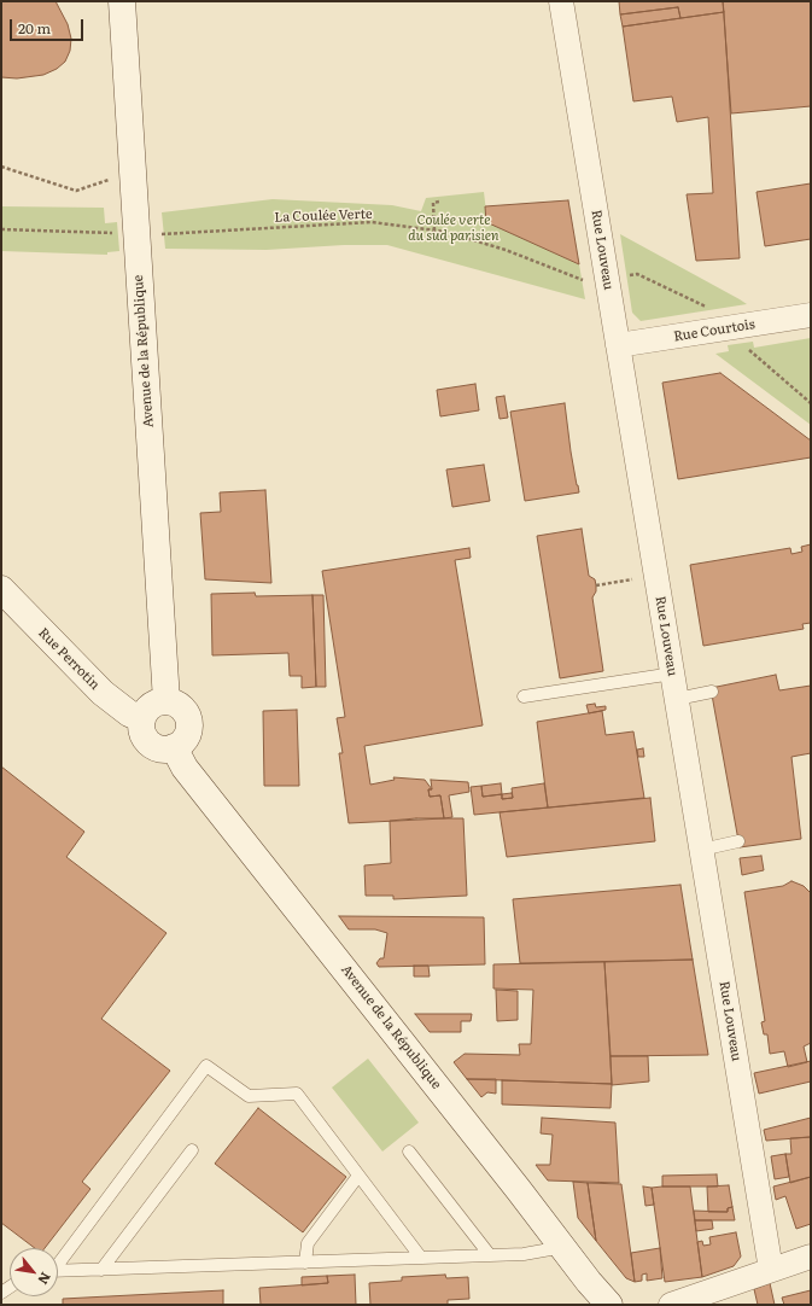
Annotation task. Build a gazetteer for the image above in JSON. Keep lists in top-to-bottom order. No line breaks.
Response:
{"streets":{"main road":["Avenue de la République","Rue Perrotin"],"street":["Rue Louveau","Rue Courtois"],"path":["La Coulée Verte"]},"crossings":[["La Coulée Verte","Rue Louveau"],["La Coulée Verte","Rue Courtois"],["Rue Louveau","Rue Courtois"],["Avenue de la République","Rue Perrotin"]],"parks":["Coulée verte du sud parisien"],"scale_bar":"20 m","north":"bottom right"}
